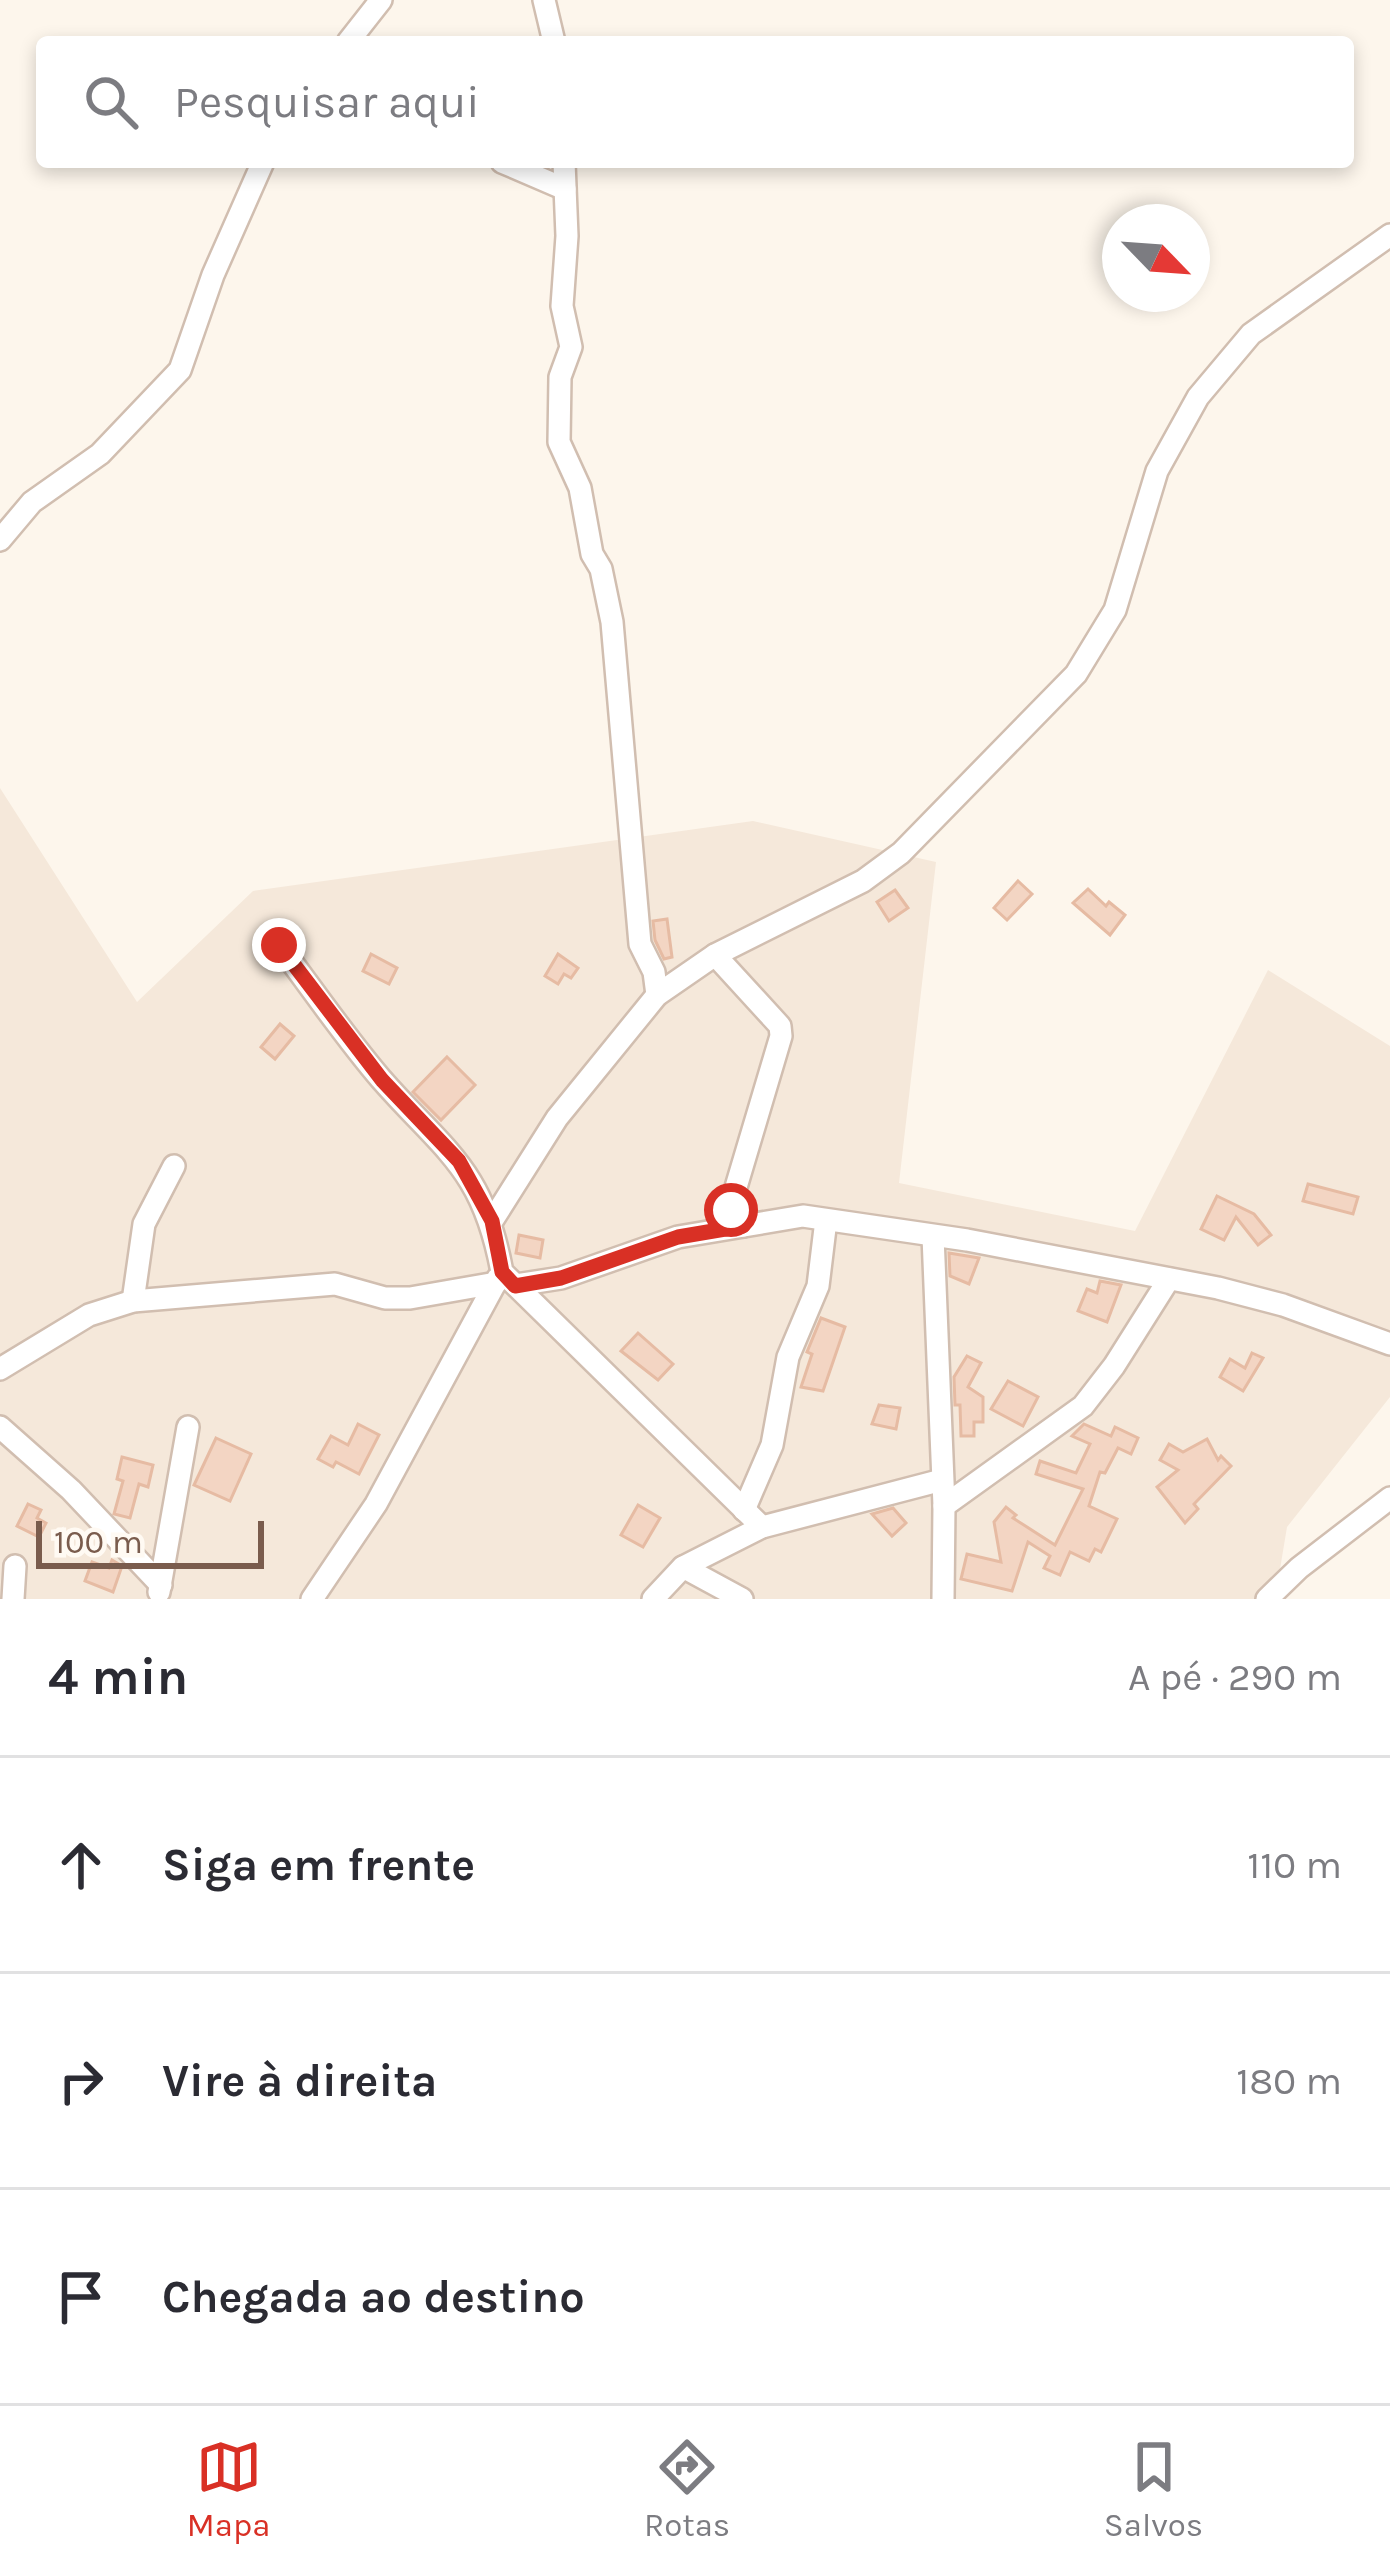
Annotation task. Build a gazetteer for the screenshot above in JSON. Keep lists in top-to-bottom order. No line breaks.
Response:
{"scale_bar":"100 m","north":"bottom right","page":{"search":"Pesquisar aqui","scale":"100 m","heading":["4 min","A pé · 290 m"],"list":[["Siga em frente","110 m"],["Vire à direita","180 m"],"Chegada ao destino"],"nav":["Mapa","Rotas","Salvos"]}}
